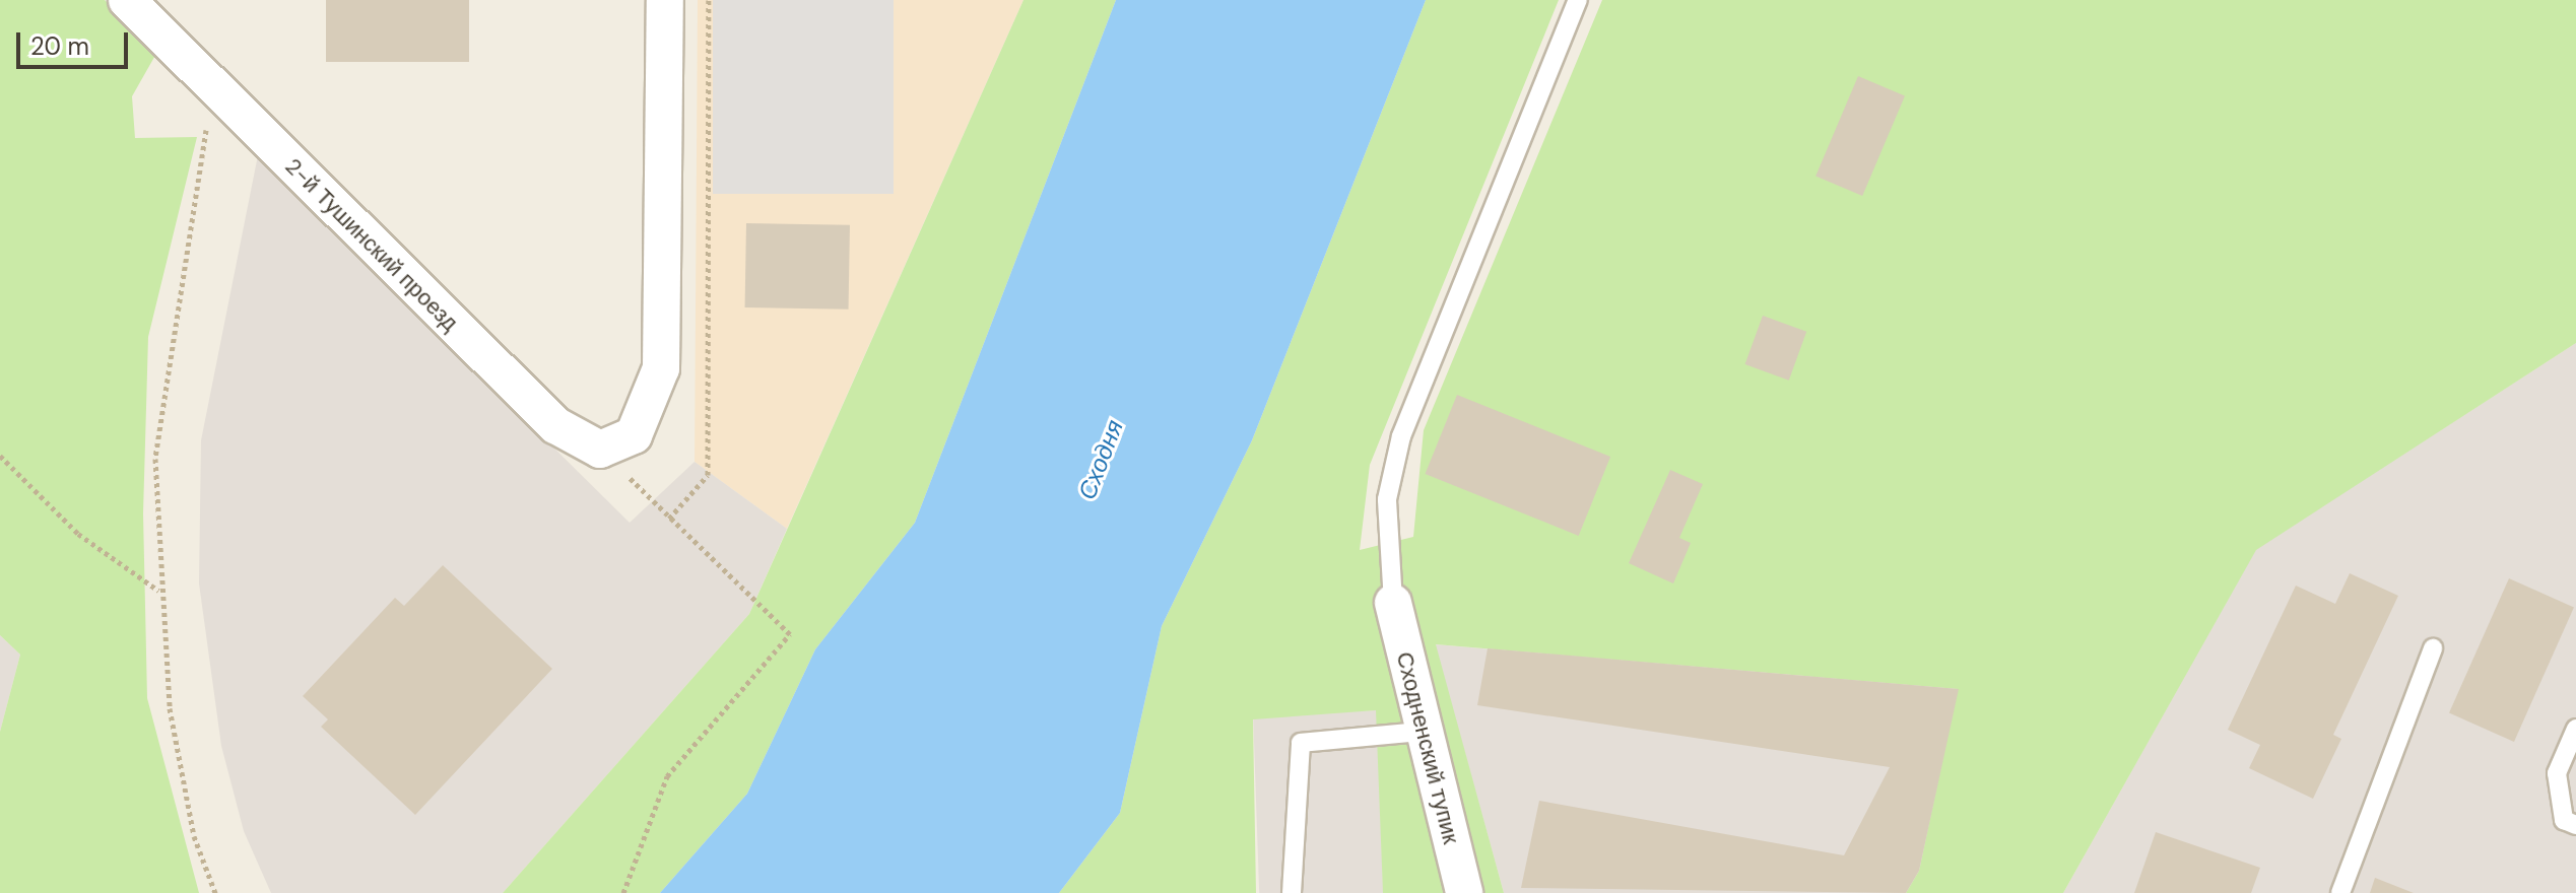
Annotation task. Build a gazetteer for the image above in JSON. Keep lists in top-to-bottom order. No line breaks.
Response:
{"streets":{"street":["2-й Тушинский проезд","Сходненский тупик"]},"water":["Сходня"],"scale_bar":"20 m"}
